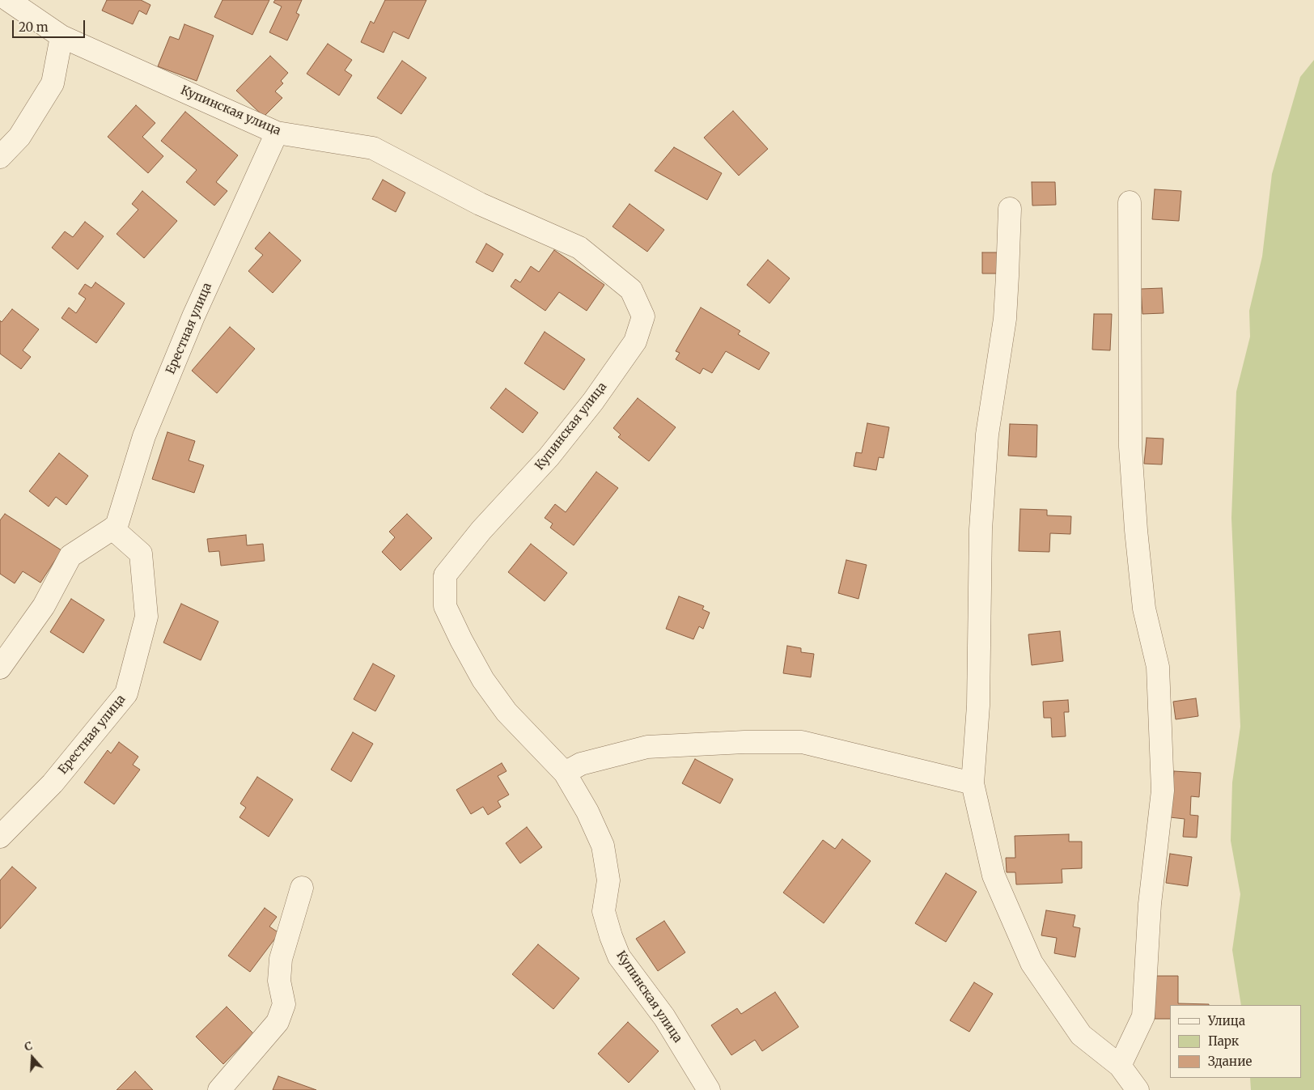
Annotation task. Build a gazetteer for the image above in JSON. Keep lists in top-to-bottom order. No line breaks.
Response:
{"streets":{"street":["Купинская улица","Ерестная улица"]},"crossings":[["Купинская улица","Ерестная улица"]],"legend":["Улица","Парк","Здание"],"scale_bar":"20 m","north":"top"}
